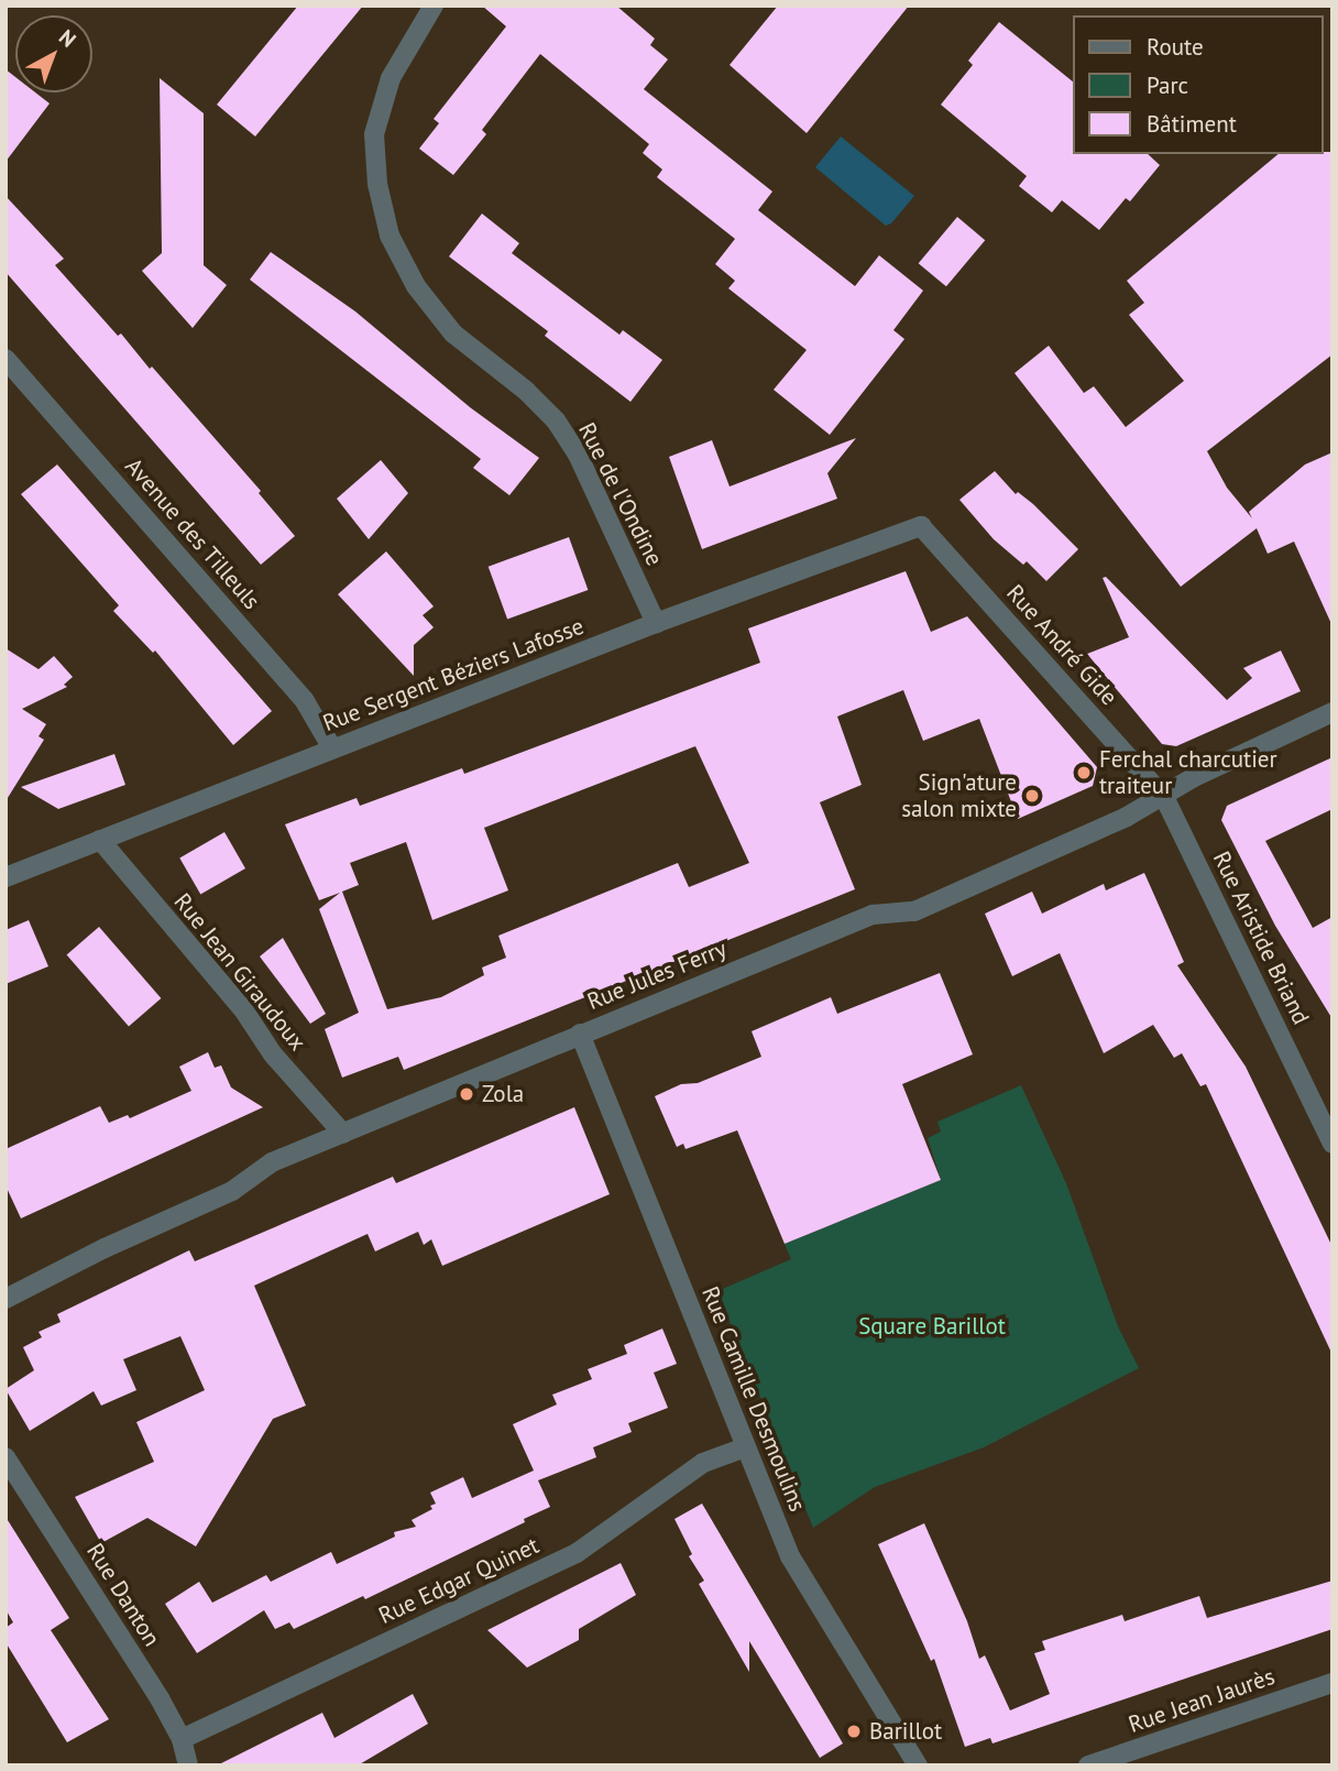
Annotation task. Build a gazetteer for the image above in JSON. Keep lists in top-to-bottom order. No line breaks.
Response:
{"streets":{"street":["Rue de l'Ondine","Avenue des Tilleuls","Rue André Gide","Rue Sergent Béziers Lafosse","Rue Aristide Briand","Rue Jean Giraudoux","Rue Jules Ferry","Rue Camille Desmoulins","Rue Edgar Quinet","Rue Danton","Rue Jean Jaurès"]},"crossings":[["Rue de l'Ondine","Rue Sergent Béziers Lafosse"],["Avenue des Tilleuls","Rue Sergent Béziers Lafosse"],["Rue André Gide","Rue Sergent Béziers Lafosse"],["Rue André Gide","Rue Aristide Briand"],["Rue André Gide","Rue Jules Ferry"],["Rue Sergent Béziers Lafosse","Rue Jean Giraudoux"],["Rue Aristide Briand","Rue Jules Ferry"],["Rue Jean Giraudoux","Rue Jules Ferry"],["Rue Jules Ferry","Rue Camille Desmoulins"],["Rue Camille Desmoulins","Rue Edgar Quinet"],["Rue Edgar Quinet","Rue Danton"]],"parks":["Square Barillot"],"places":["Ferchal charcutier traiteur","Sign'ature salon mixte","Zola","Barillot"],"legend":["Route","Parc","Bâtiment"],"north":"top right"}
